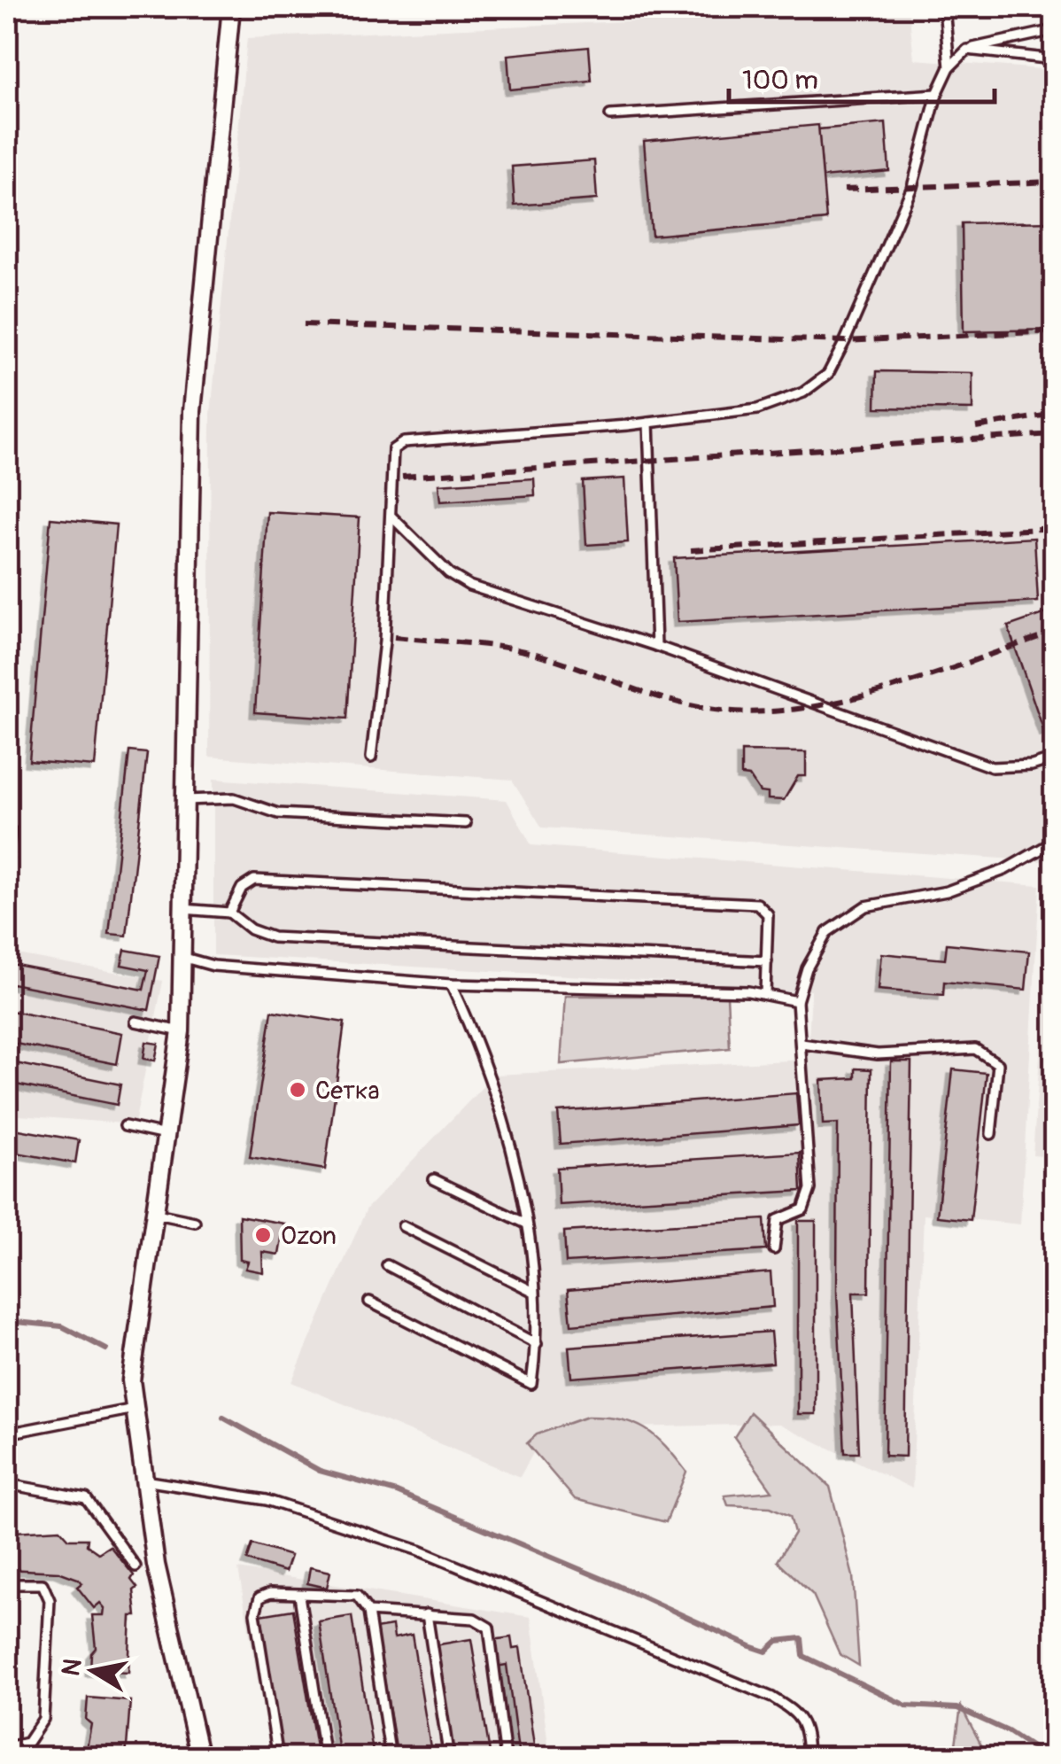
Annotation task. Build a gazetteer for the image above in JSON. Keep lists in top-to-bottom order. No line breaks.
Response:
{"places":["Сетка","Ozon"],"scale_bar":"100 m","north":"left"}
